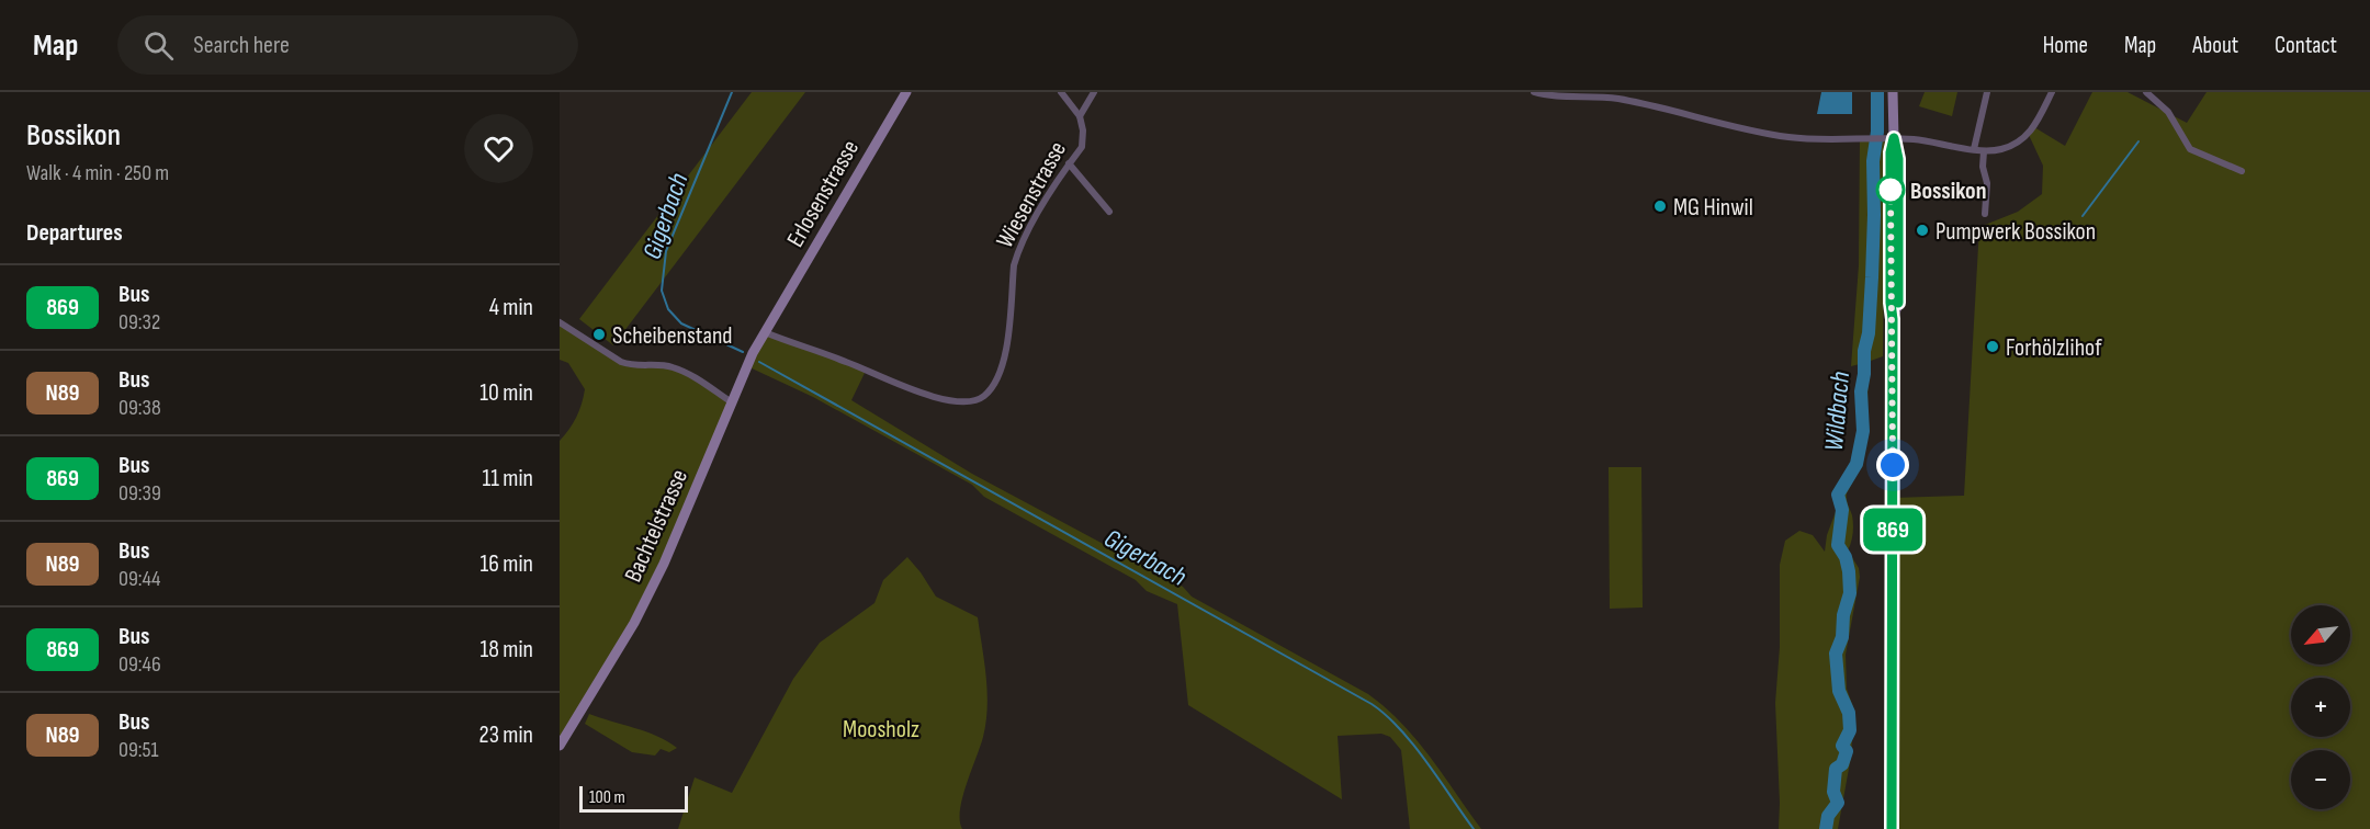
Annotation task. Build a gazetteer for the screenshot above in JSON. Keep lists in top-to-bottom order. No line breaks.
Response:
{"streets":{"street":["Erlosenstrasse","Wiesenstrasse","Bachtelstrasse"]},"crossings":[["Erlosenstrasse","Bachtelstrasse"],["Wiesenstrasse","Bachtelstrasse"]],"water":["Gigerbach","Wildbach"],"parks":["Moosholz"],"places":["Bossikon","MG Hinwil","Pumpwerk Bossikon","Scheibenstand","Forhölzlihof"],"lines":["bus line 869"],"scale_bar":"100 m","north":"bottom left","page":{"header":"Map","search":"Search here","nav":["Home","Map","About","Contact"],"heading":[["Bossikon","Walk · 4 min · 250 m"],"Departures"],"on_map":"869","list":[{"mark":"869","name":"Bus","note":"09:32","value":"4 min"},{"mark":"N89","name":"Bus","note":"09:38","value":"10 min"},{"mark":"869","name":"Bus","note":"09:39","value":"11 min"},{"mark":"N89","name":"Bus","note":"09:44","value":"16 min"},{"mark":"869","name":"Bus","note":"09:46","value":"18 min"},{"mark":"N89","name":"Bus","note":"09:51","value":"23 min"}],"map_buttons":["+","−"],"scale":"100 m"}}
